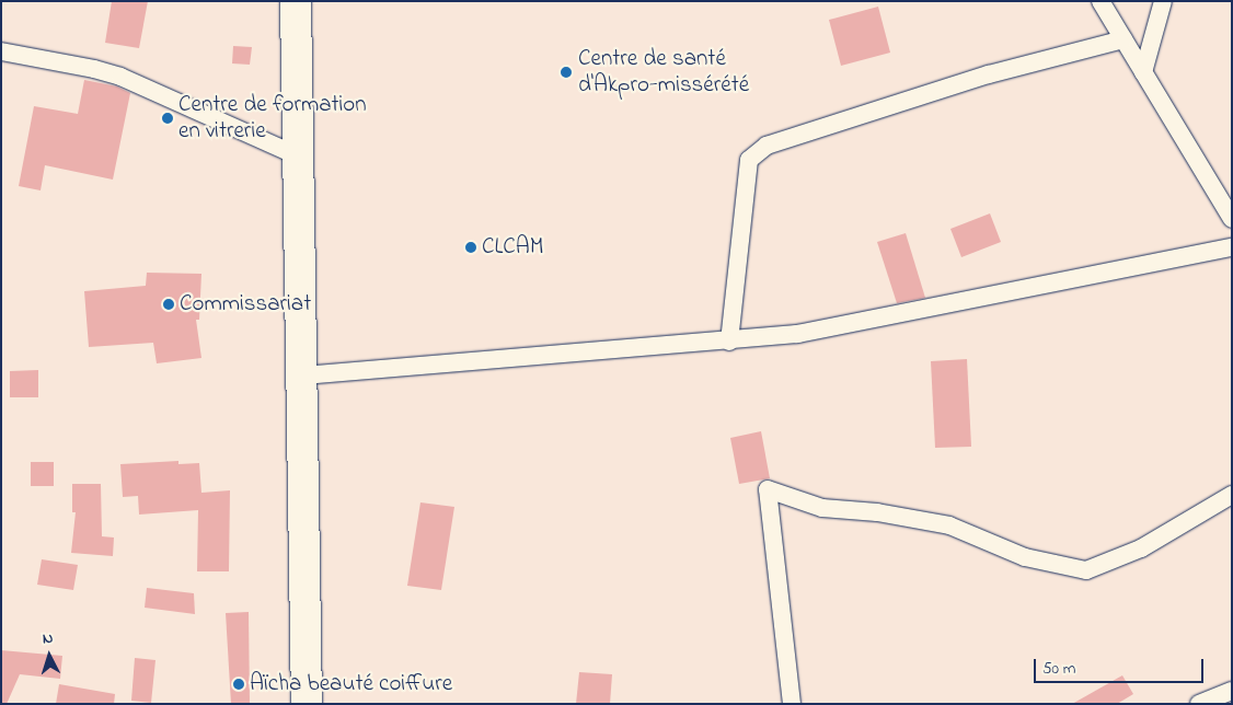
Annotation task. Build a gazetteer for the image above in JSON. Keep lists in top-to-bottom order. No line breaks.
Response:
{"places":["Centre de santé d'Akpro-missérété","Centre de formation en vitrerie","CLCAM","Commissariat","Aïcha beauté coiffure"],"scale_bar":"50 m","north":"top"}
